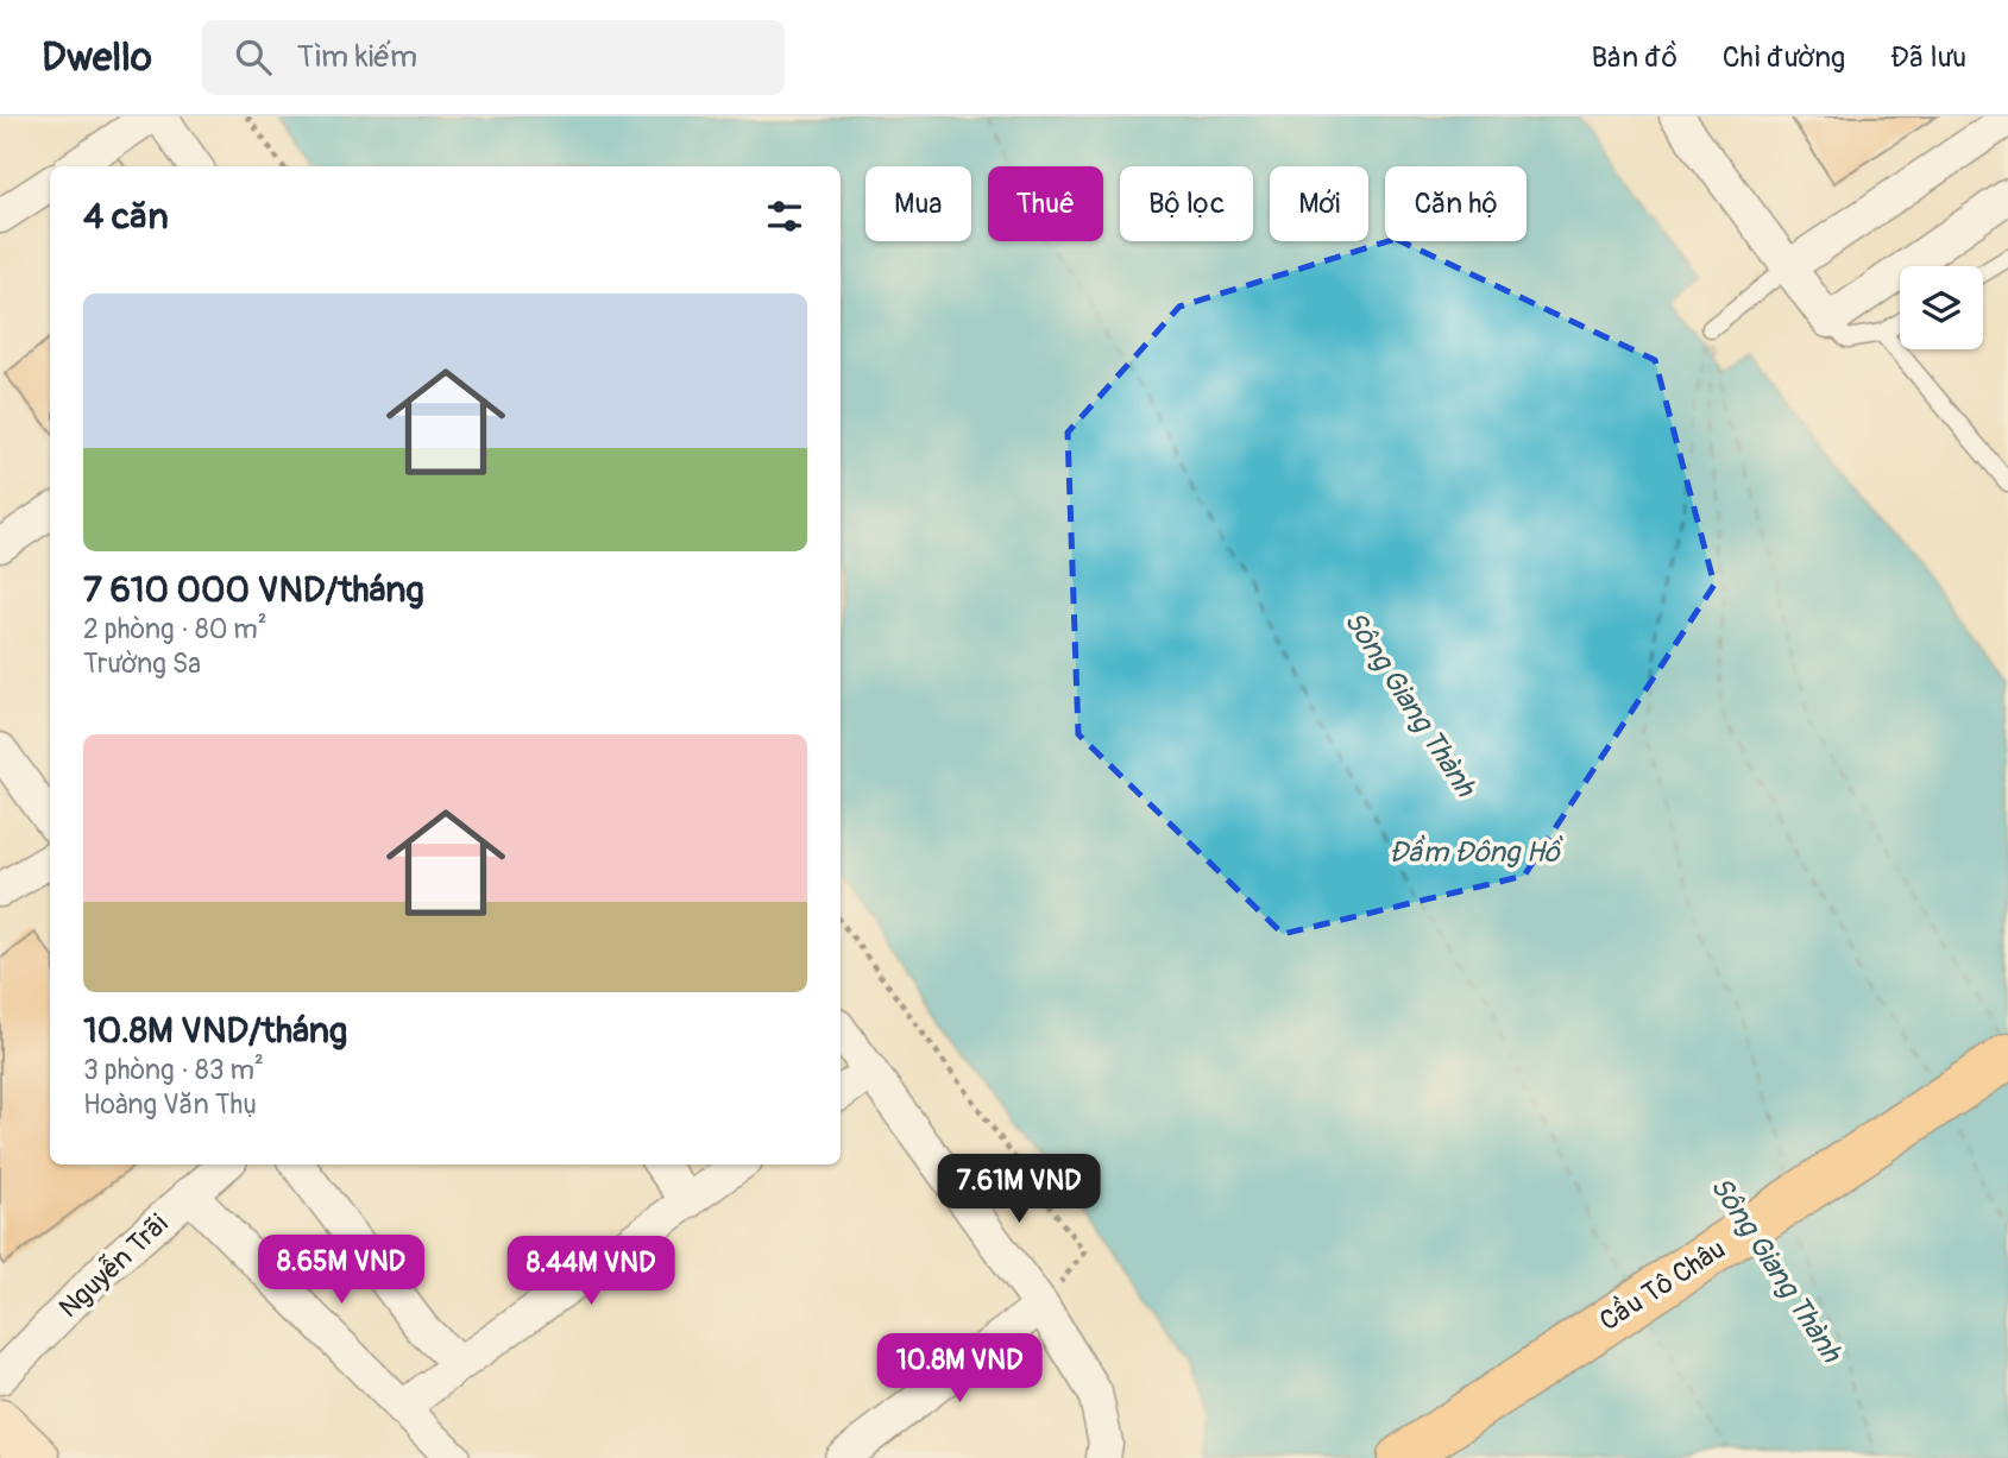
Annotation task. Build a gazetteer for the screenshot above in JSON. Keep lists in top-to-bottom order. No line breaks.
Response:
{"streets":{"highway":["Cầu Tô Châu"],"street":["Nguyễn Trãi"]},"water":["Sông Giang Thành","Đầm Đông Hồ"],"page":{"header":"Dwello","search":"Tìm kiếm","nav":["Bản đồ","Chỉ đường","Đã lưu"],"chip":["Mua","Thuê","Bộ lọc","Mới","Căn hộ"],"heading":"4 căn","list":[{"name":"7 610 000 VND/tháng","note":"2 phòng · 80 m² · Trường Sa"},{"name":"10.8M VND/tháng","note":"3 phòng · 83 m² · Hoàng Văn Thụ"}],"price":["7.61M VND","8.65M VND","8.44M VND","10.8M VND"]}}
